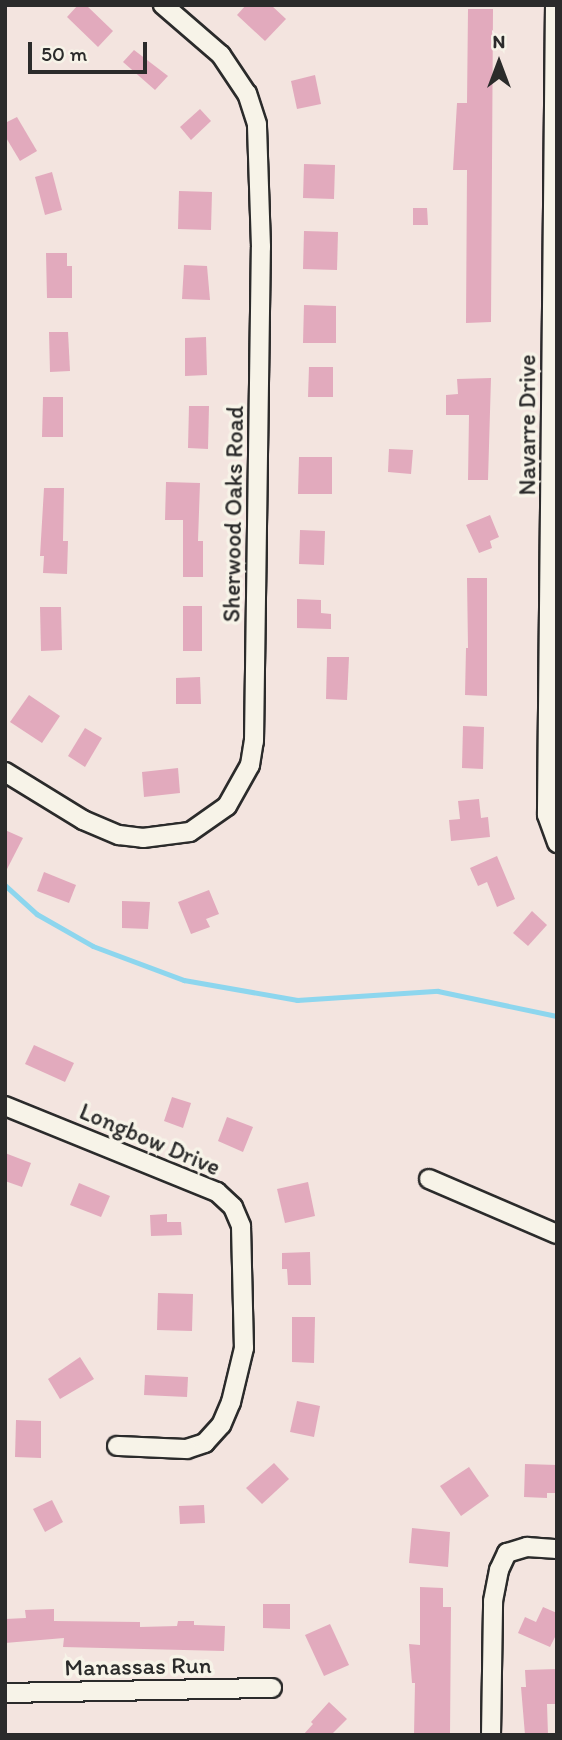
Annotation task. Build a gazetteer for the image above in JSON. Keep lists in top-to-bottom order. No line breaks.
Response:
{"streets":{"street":["Navarre Drive","Sherwood Oaks Road","Longbow Drive","Manassas Run"]},"scale_bar":"50 m","north":"top"}
